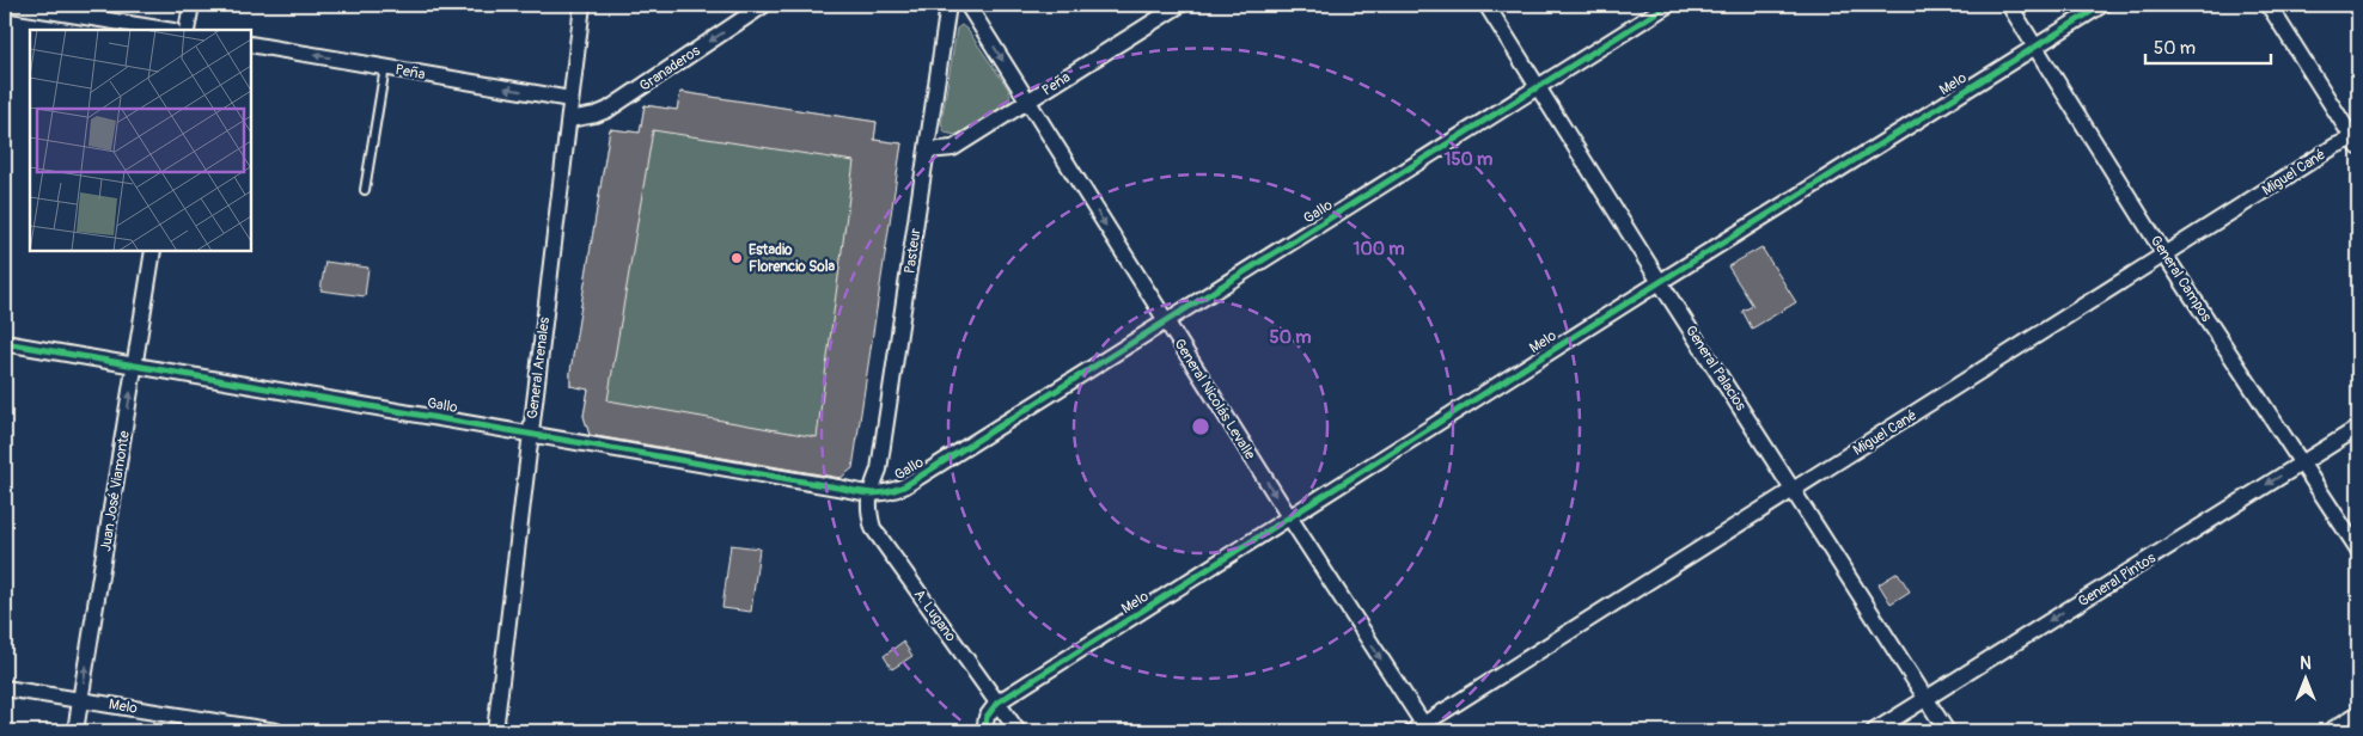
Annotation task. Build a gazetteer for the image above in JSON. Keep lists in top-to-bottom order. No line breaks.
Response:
{"streets":{"street":["Granaderos","Peña","Melo","Miguel Cané","Gallo","Pasteur","General Campos","General Arenales","General Palacios","General Nicolás Levalle","Juan José Viamonte","General Pintos","A. Lugano"]},"crossings":[["Granaderos","General Arenales"],["Peña","Pasteur"],["Peña","General Arenales"],["Peña","General Nicolás Levalle"],["Melo","General Campos"],["Melo","General Palacios"],["Melo","General Nicolás Levalle"],["Melo","Juan José Viamonte"],["Melo","A. Lugano"],["Miguel Cané","General Campos"],["Miguel Cané","General Palacios"],["Miguel Cané","General Nicolás Levalle"],["Gallo","Pasteur"],["Gallo","General Arenales"],["Gallo","General Palacios"],["Gallo","General Nicolás Levalle"],["Gallo","Juan José Viamonte"],["Gallo","A. Lugano"],["Pasteur","A. Lugano"],["General Campos","General Pintos"],["General Palacios","General Pintos"]],"one_way":["Granaderos","Peña","General Nicolás Levalle","Juan José Viamonte","General Pintos"],"places":["Estadio Florencio Sola"],"scale_bar":"50 m","north":"top","rings":["150 m","100 m","50 m"]}
